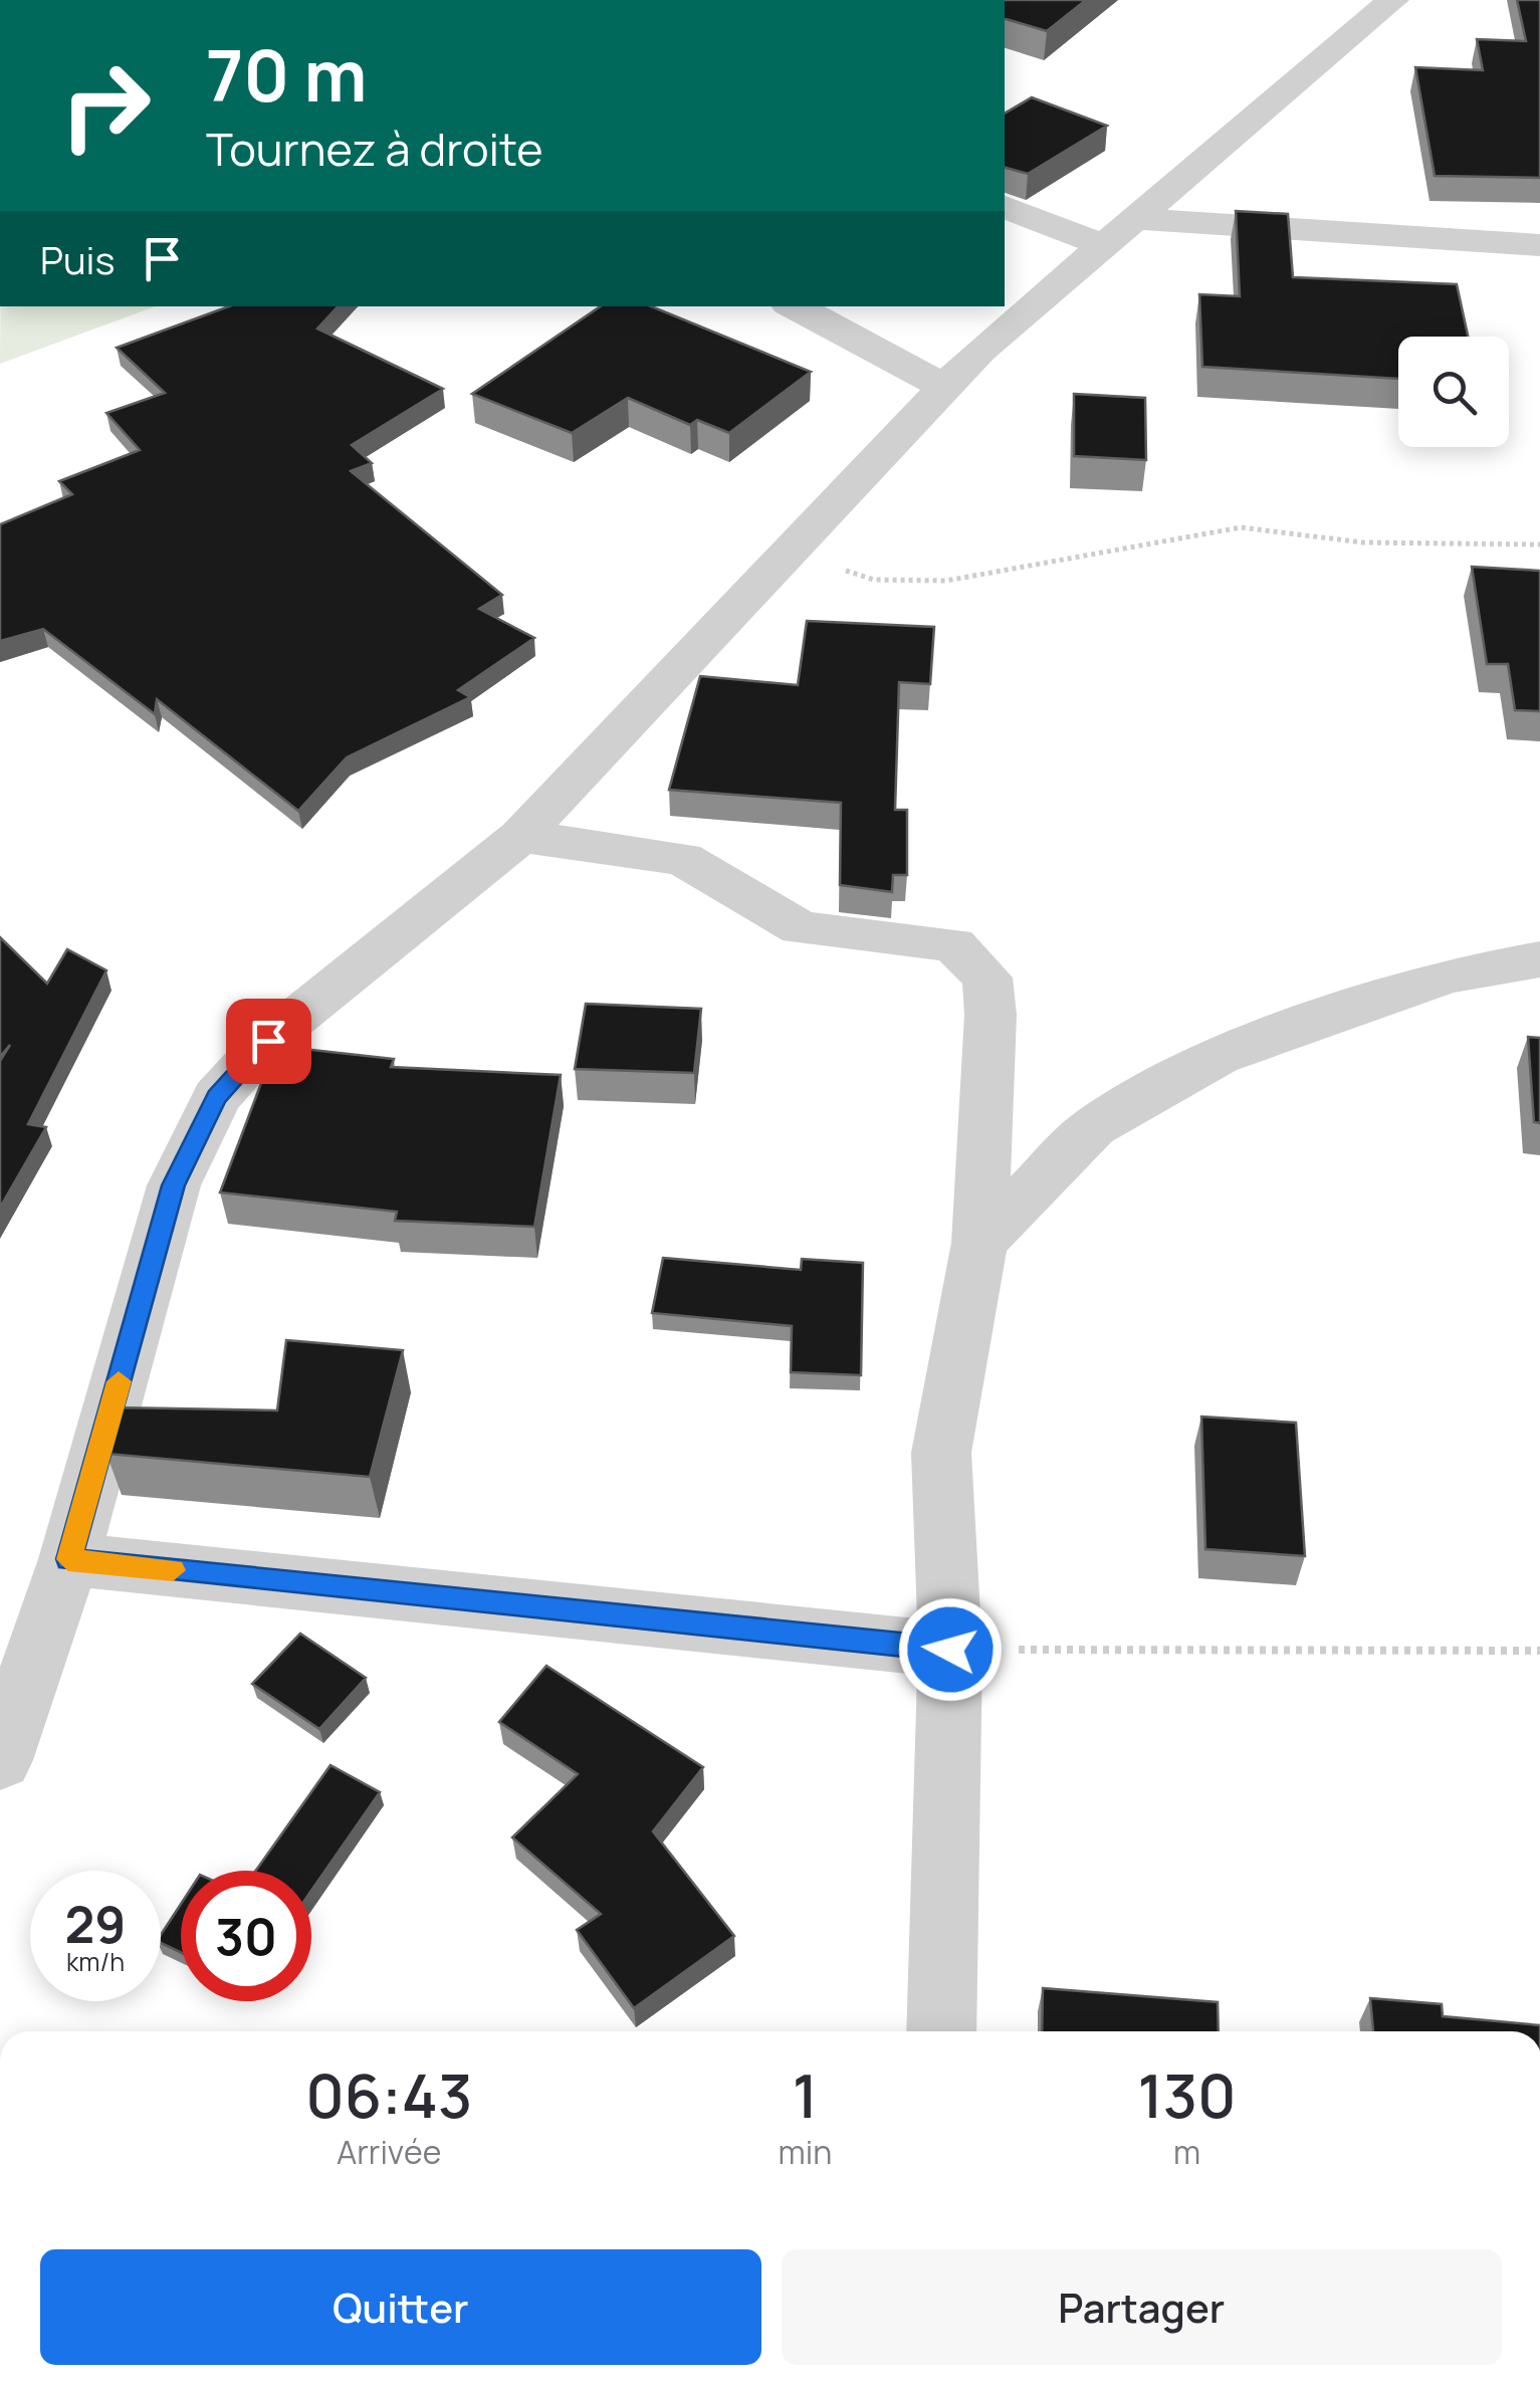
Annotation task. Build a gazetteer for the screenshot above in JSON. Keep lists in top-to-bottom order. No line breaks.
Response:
{"page":{"turn":["70 m","Tournez à droite"],"then":"Puis","speed":"29 km/h","limit":"30","eta":["06:43","Arrivée","1","min","130","m"],"buttons":["Quitter","Partager"]}}
